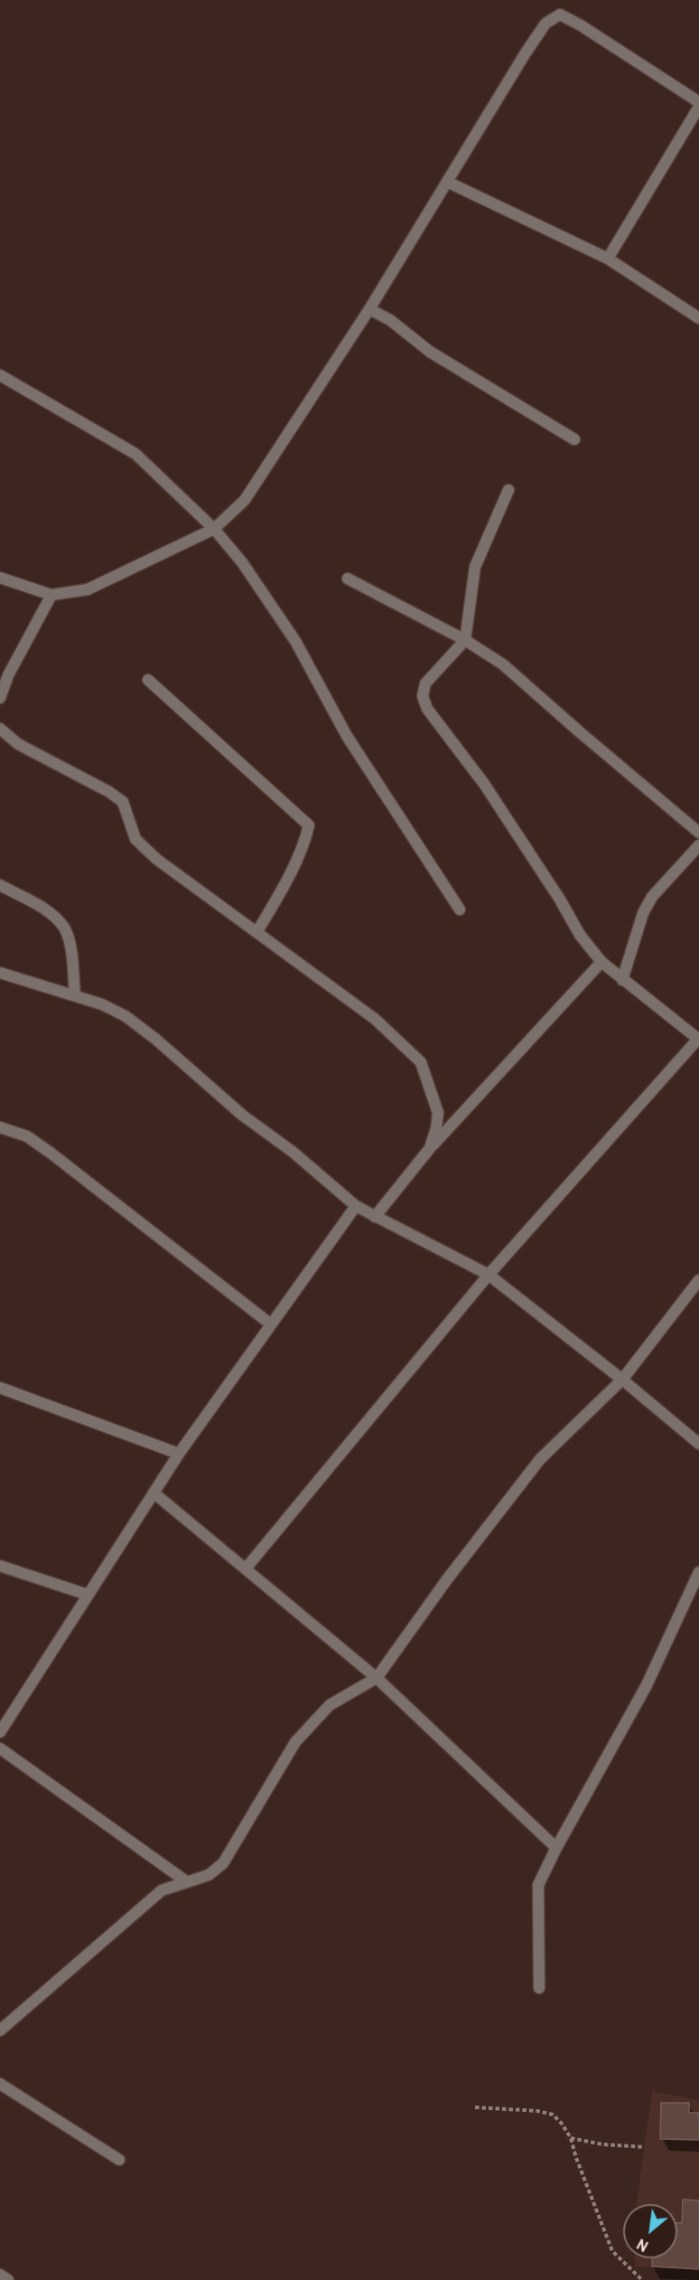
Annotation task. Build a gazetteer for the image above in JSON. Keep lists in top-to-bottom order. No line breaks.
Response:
{"north":"bottom left"}
